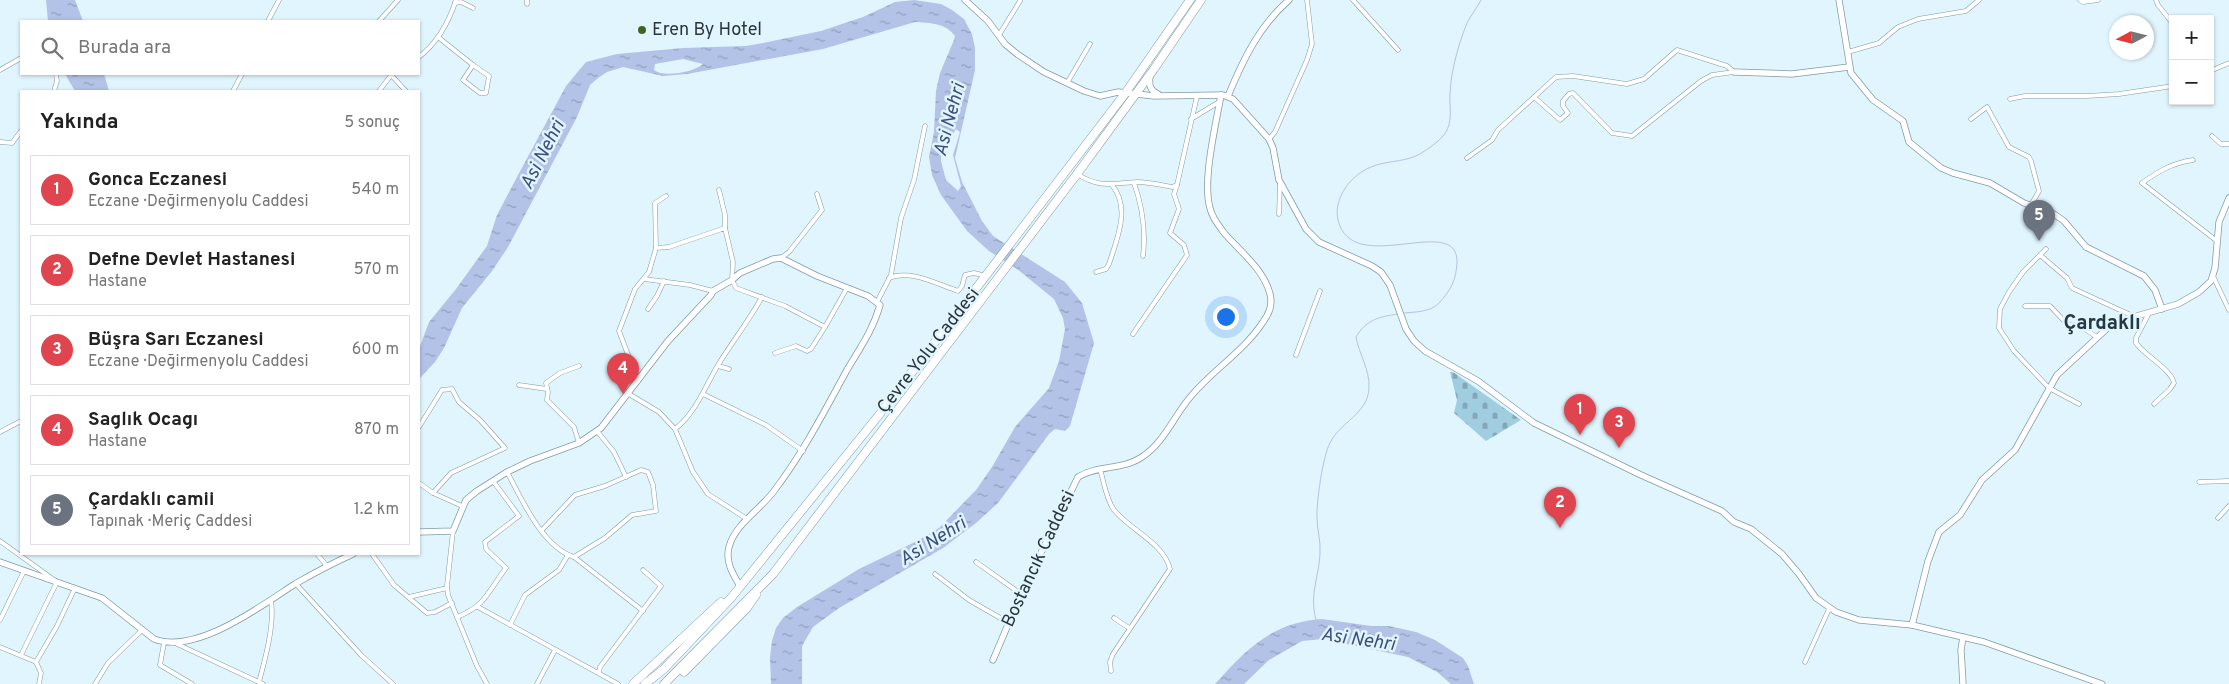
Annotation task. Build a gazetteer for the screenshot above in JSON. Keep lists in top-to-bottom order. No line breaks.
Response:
{"streets":{"highway":["Çevre Yolu Caddesi"],"street":["Bostancık Caddesi"]},"districts":["Çardaklı"],"water":["Asi Nehri"],"places":["Eren By Hotel"],"north":"left","page":{"map_buttons":["+","−"],"search":"Burada ara","heading":["Yakında","5 sonuç"],"list":[{"mark":"1","name":"Gonca Eczanesi","note":"Eczane · Değirmenyolu Caddesi","value":"540 m"},{"mark":"2","name":"Defne Devlet Hastanesi","note":"Hastane","value":"570 m"},{"mark":"3","name":"Büşra Sarı Eczanesi","note":"Eczane · Değirmenyolu Caddesi","value":"600 m"},{"mark":"4","name":"Saglık Ocagı","note":"Hastane","value":"870 m"},{"mark":"5","name":"Çardaklı camii","note":"Tapınak · Meriç Caddesi","value":"1.2 km"}],"pins":["5","4","1","3","2"]}}
